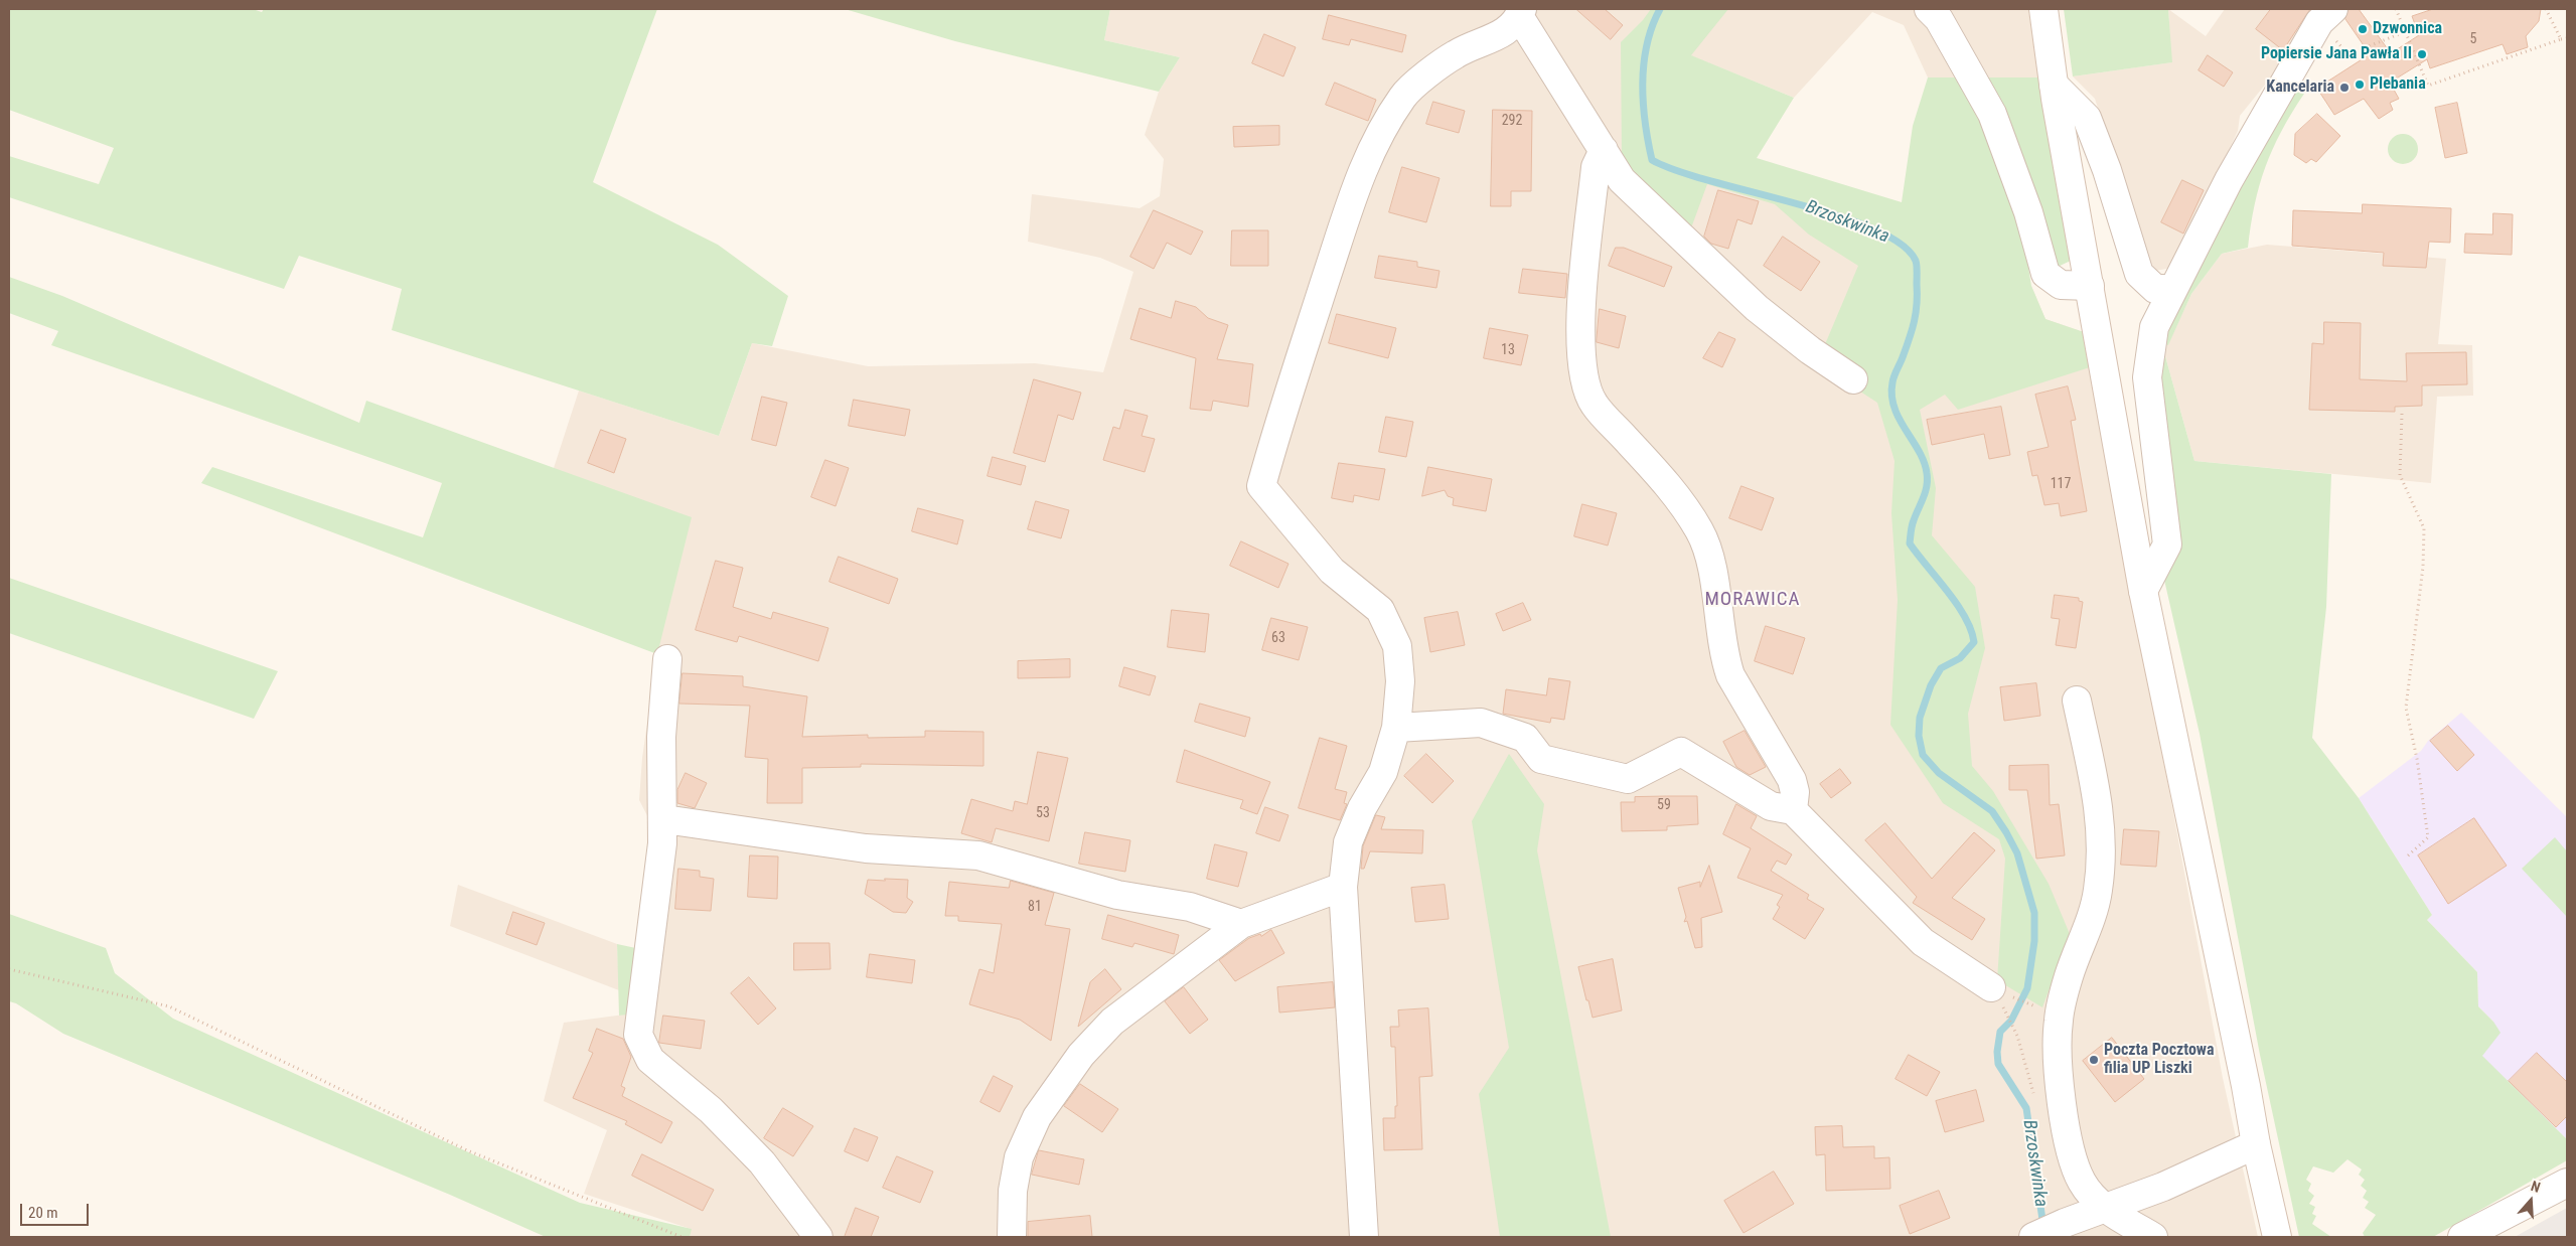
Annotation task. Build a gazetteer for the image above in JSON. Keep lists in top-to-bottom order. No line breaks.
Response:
{"districts":["MORAWICA"],"water":["Brzoskwinka"],"places":["Dzwonnica","Popiersie Jana Pawła II","Plebania","Kancelaria","Poczta Pocztowa filia UP Liszki"],"house_numbers":["5","292","13","117","63","59","53","81"],"scale_bar":"20 m","north":"top"}
